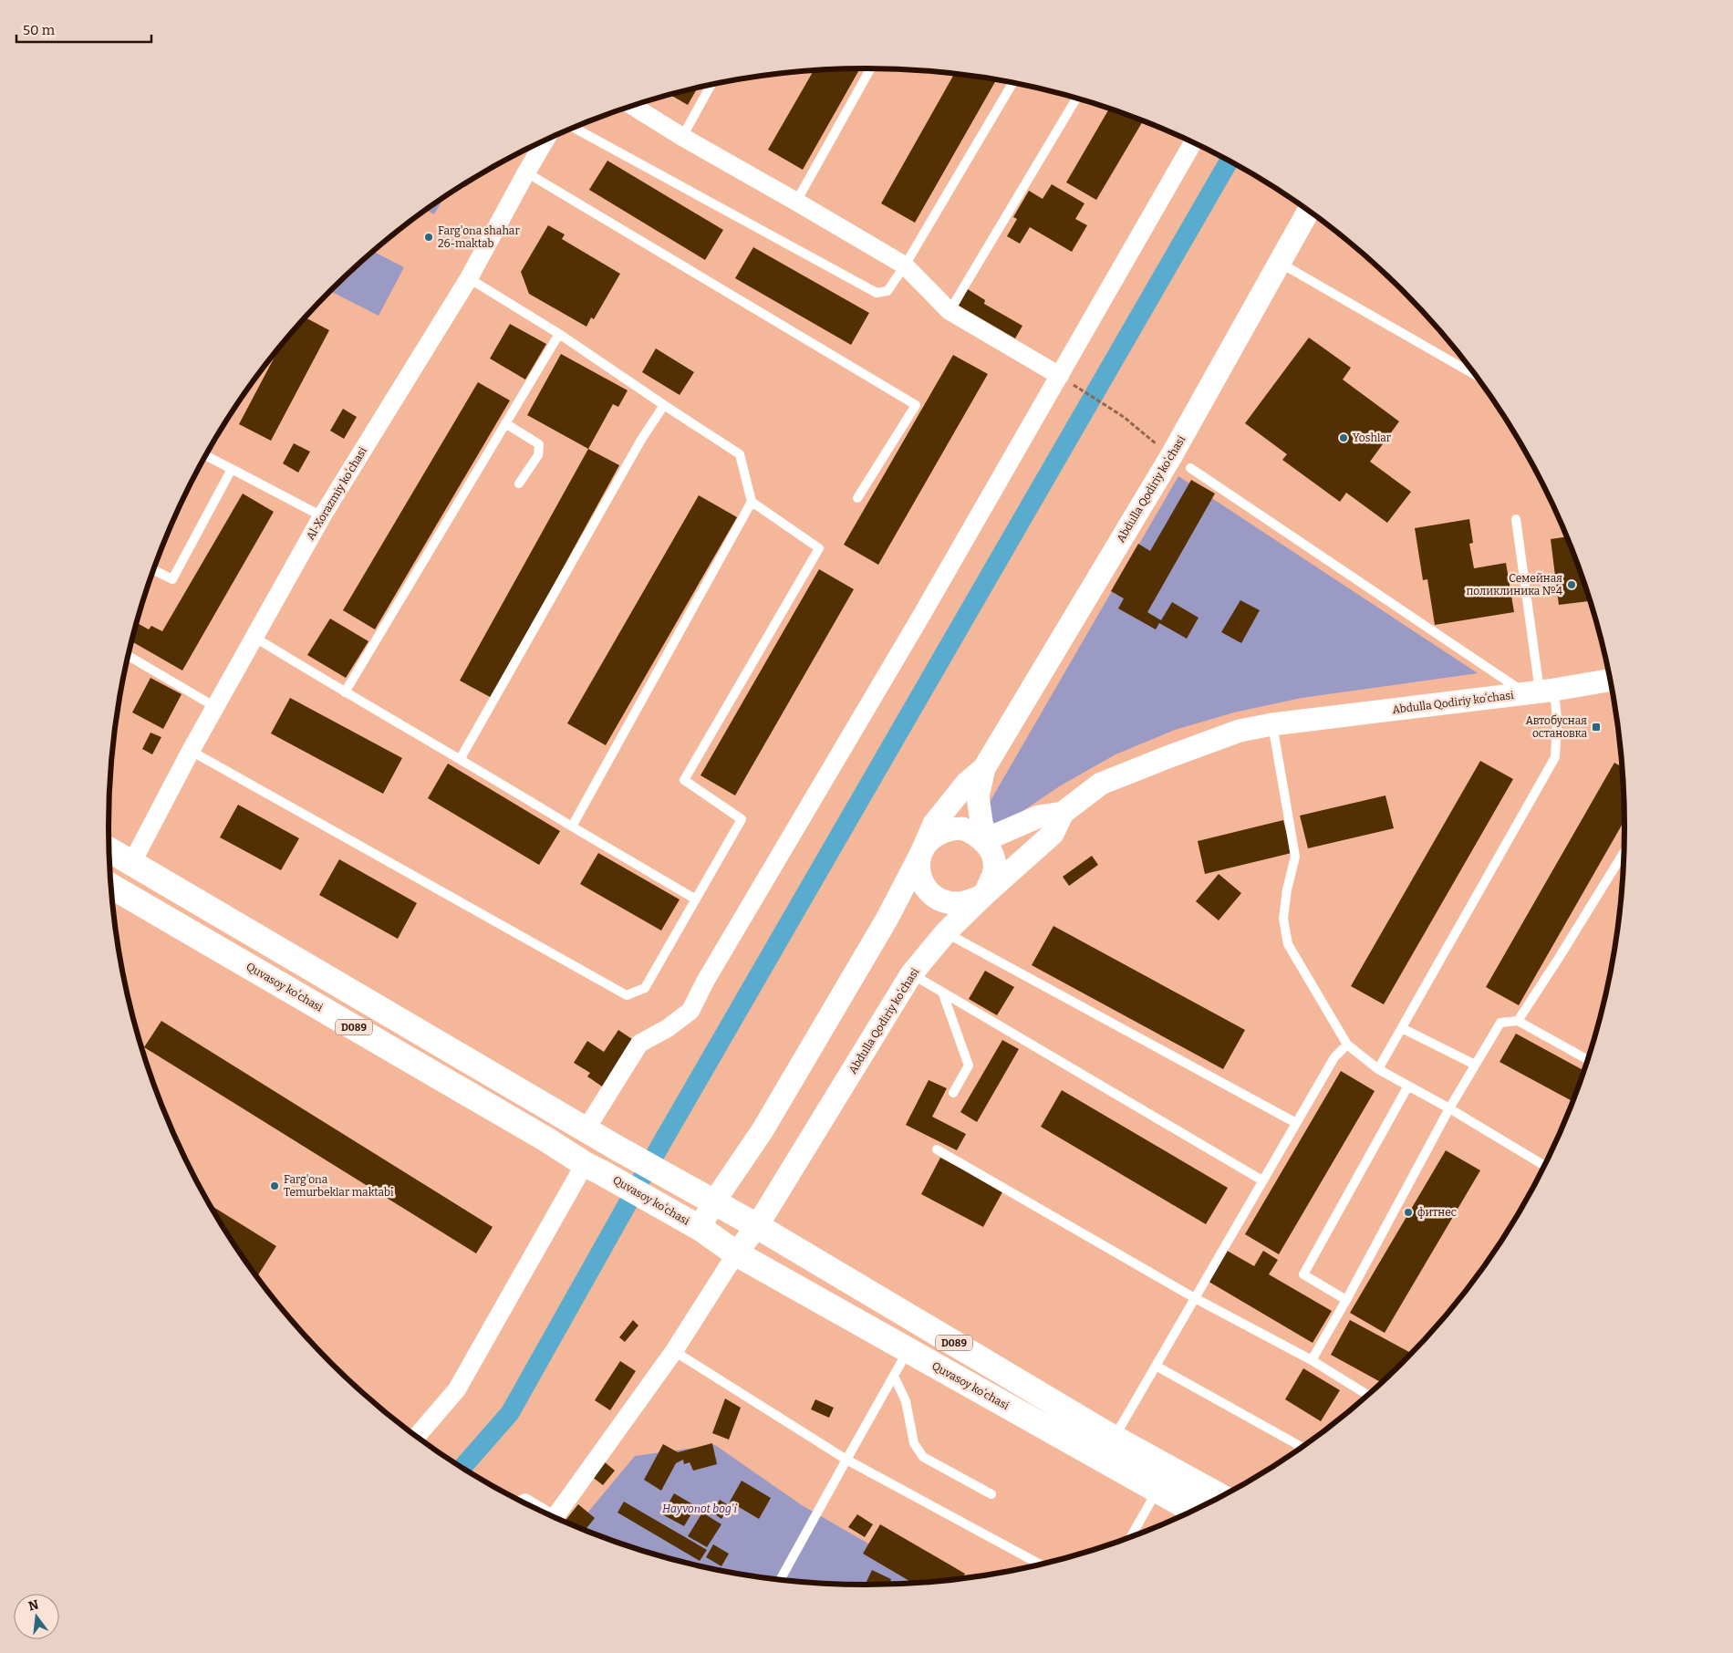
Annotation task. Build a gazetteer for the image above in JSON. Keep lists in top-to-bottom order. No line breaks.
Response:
{"streets":{"main road":["Quvasoy koʻchasi","D089"],"street":["Abdulla Qodiriy koʻchasi","Al-Xorazmiy koʻchasi"]},"crossings":[["Abdulla Qodiriy koʻchasi","Quvasoy koʻchasi"],["Abdulla Qodiriy koʻchasi","D089"],["Al-Xorazmiy koʻchasi","D089"]],"parks":["Hayvonot bog'i"],"places":{"other":["Farg'ona shahar 26-maktab","Yoshlar","Семейная поликлиника №4","Farg'ona Temurbeklar maktabi","фитнес"],"transit":["Автобусная остановка"]},"scale_bar":"50 m","north":"top"}
